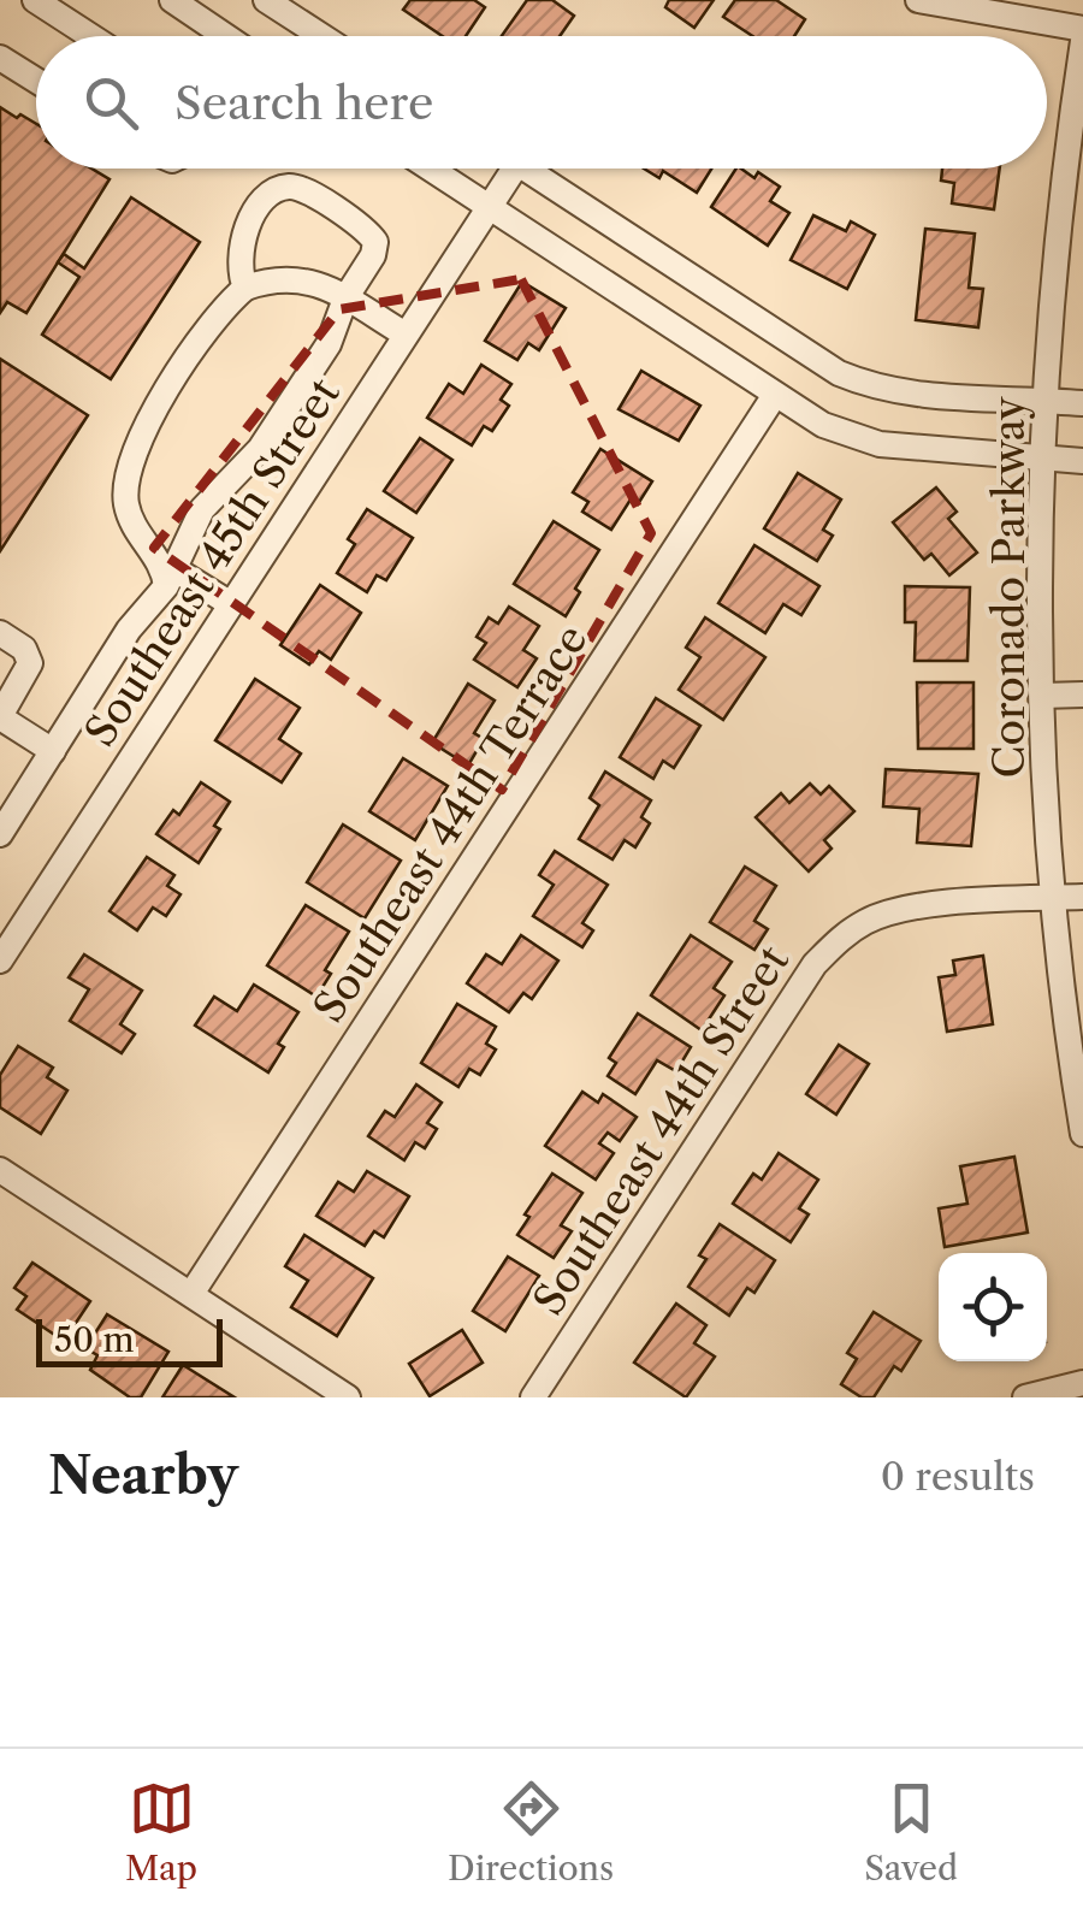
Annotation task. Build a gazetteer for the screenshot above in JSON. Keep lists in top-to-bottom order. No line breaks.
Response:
{"streets":{"street":["Southeast 45th Street","Coronado Parkway","Southeast 44th Terrace","Southeast 44th Street"]},"crossings":[["Coronado Parkway","Southeast 44th Street"]],"scale_bar":"50 m","page":{"search":"Search here","scale":"50 m","heading":["Nearby","0 results"],"nav":["Map","Directions","Saved"]}}
